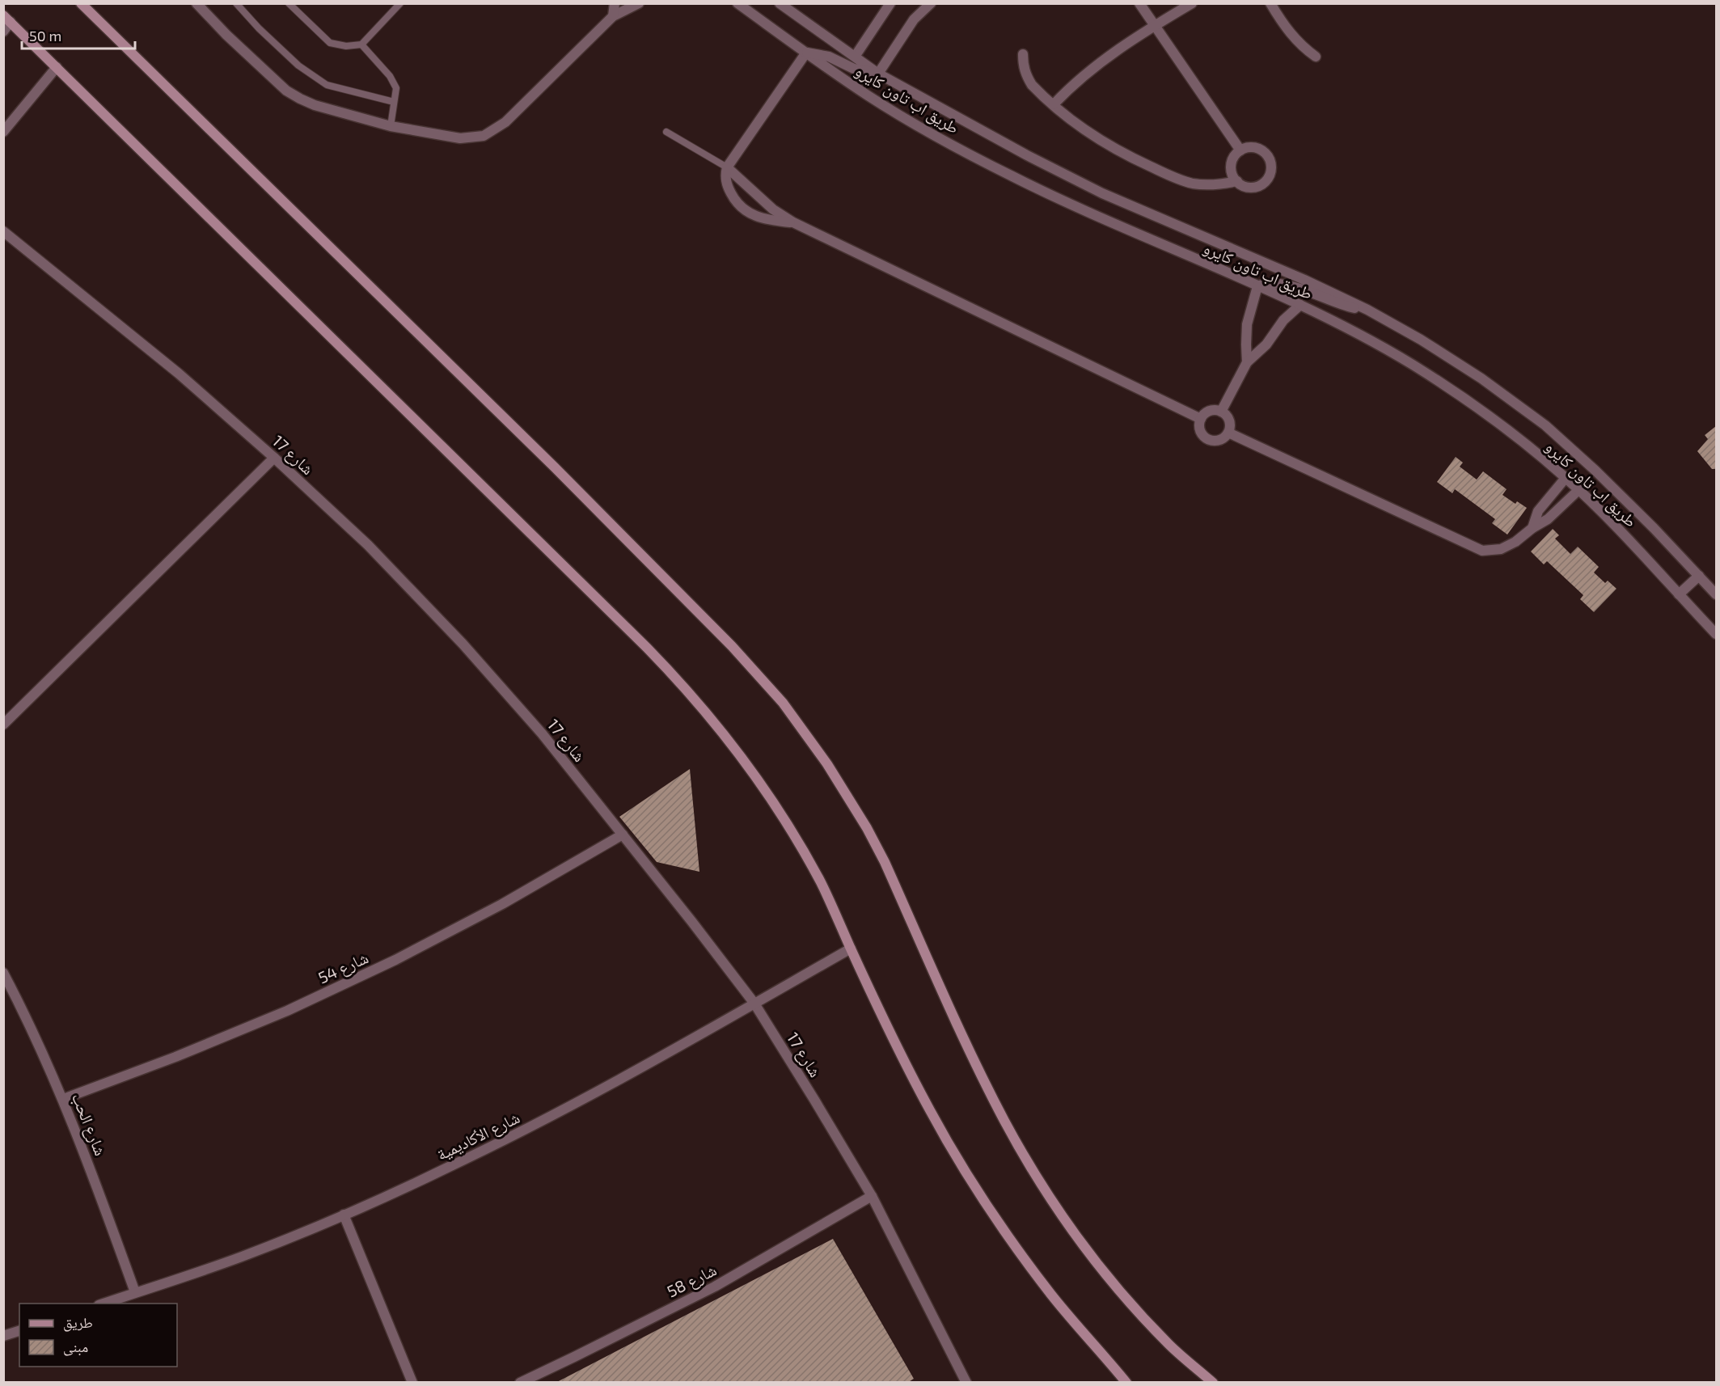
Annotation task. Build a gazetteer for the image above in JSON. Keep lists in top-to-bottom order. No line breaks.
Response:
{"streets":{"street":["طريق اب تاون كايرو","شارع 17","شارع 54","شارع الحب","شارع الأكاديمية","شارع 58"]},"crossings":[["شارع 17","شارع 54"],["شارع 17","شارع الأكاديمية"],["شارع 17","شارع 58"],["شارع 54","شارع الحب"],["شارع الحب","شارع الأكاديمية"]],"legend":["طريق","مبنى"],"scale_bar":"50 m"}
